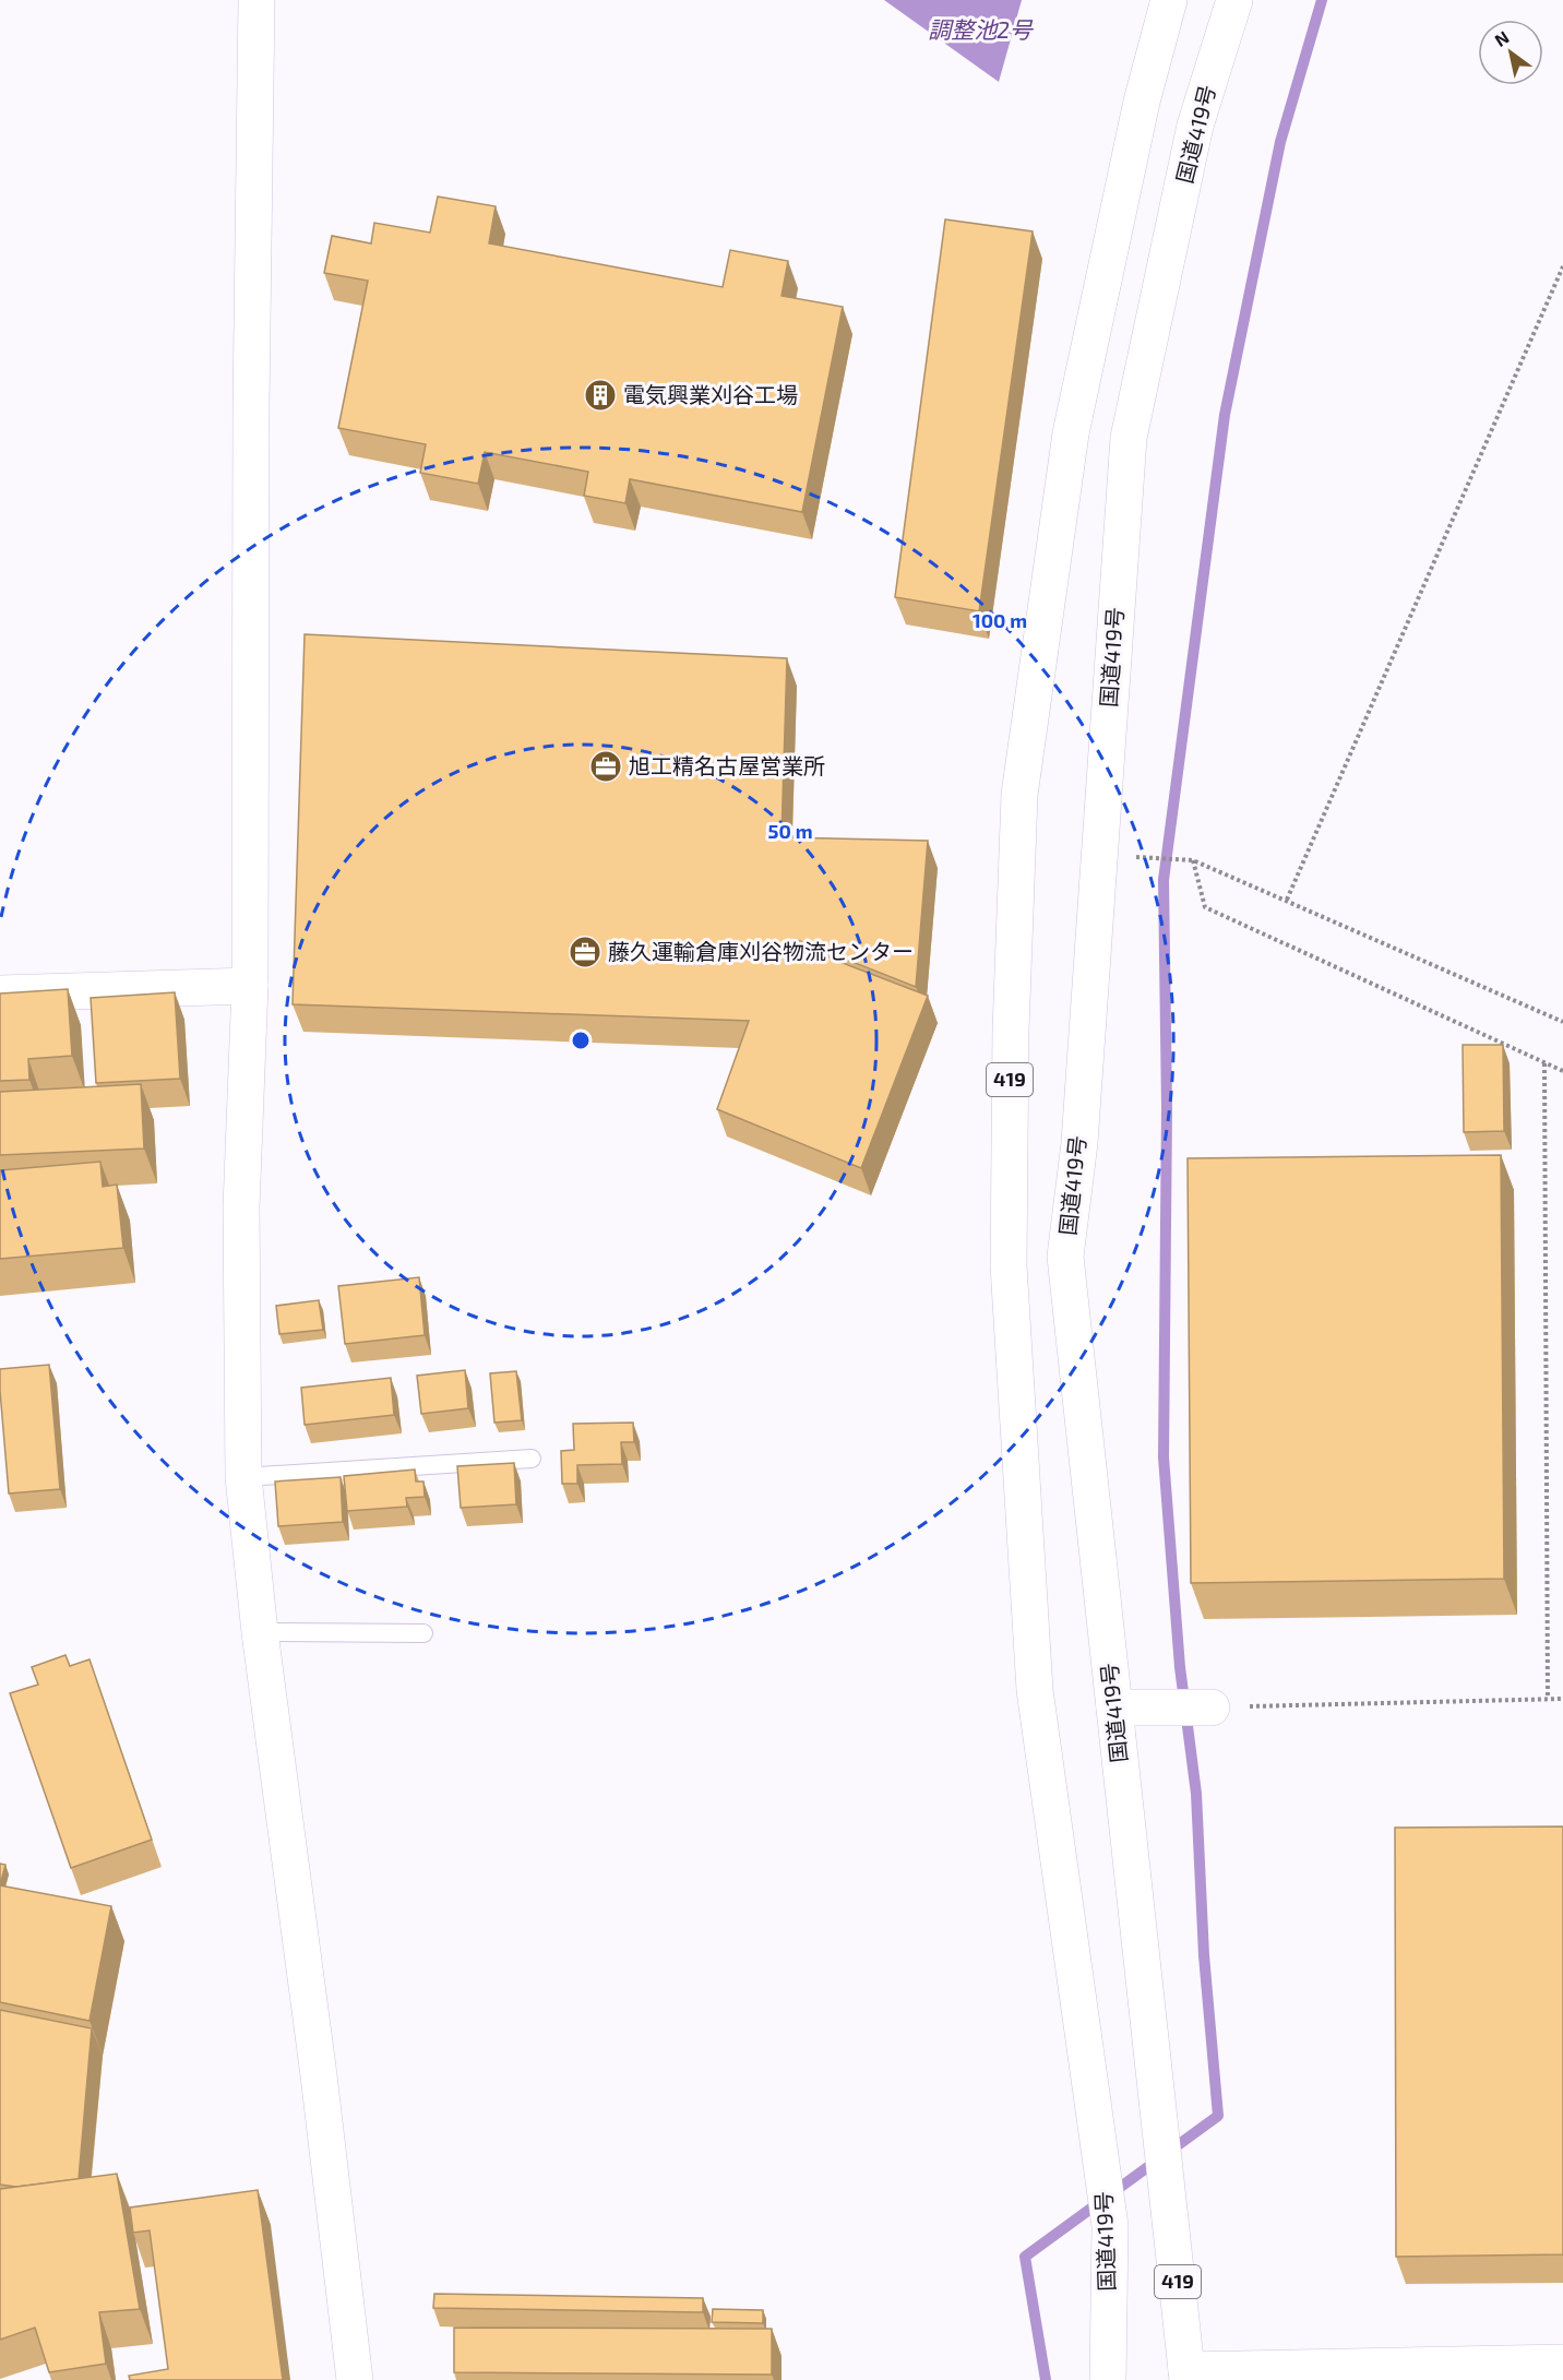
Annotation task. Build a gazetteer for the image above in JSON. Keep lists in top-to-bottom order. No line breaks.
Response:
{"streets":{"main road":["国道419号","419"]},"water":["調整池2号"],"places":{"building":["電気興業刈谷工場"],"office":["旭工精名古屋営業所","藤久運輸倉庫刈谷物流センター"]},"north":"top left","rings":["100 m","50 m"]}
